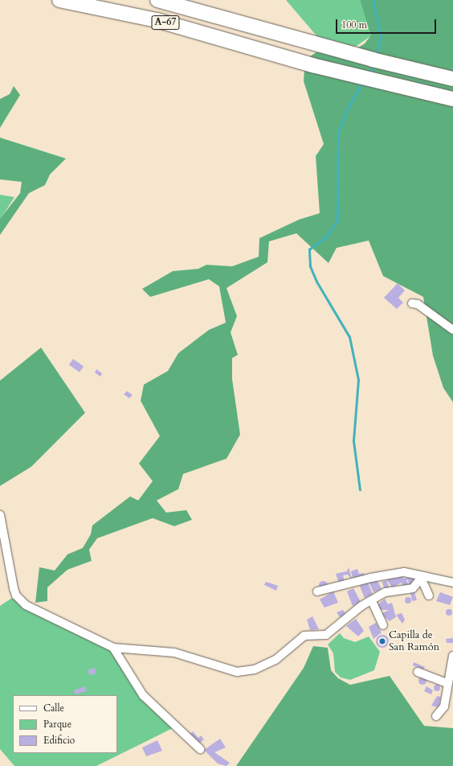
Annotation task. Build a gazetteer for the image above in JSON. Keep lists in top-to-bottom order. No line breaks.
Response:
{"streets":{"highway":["A-67"]},"places":["Capilla de San Ramón"],"legend":["Calle","Parque","Edificio"],"scale_bar":"100 m"}
